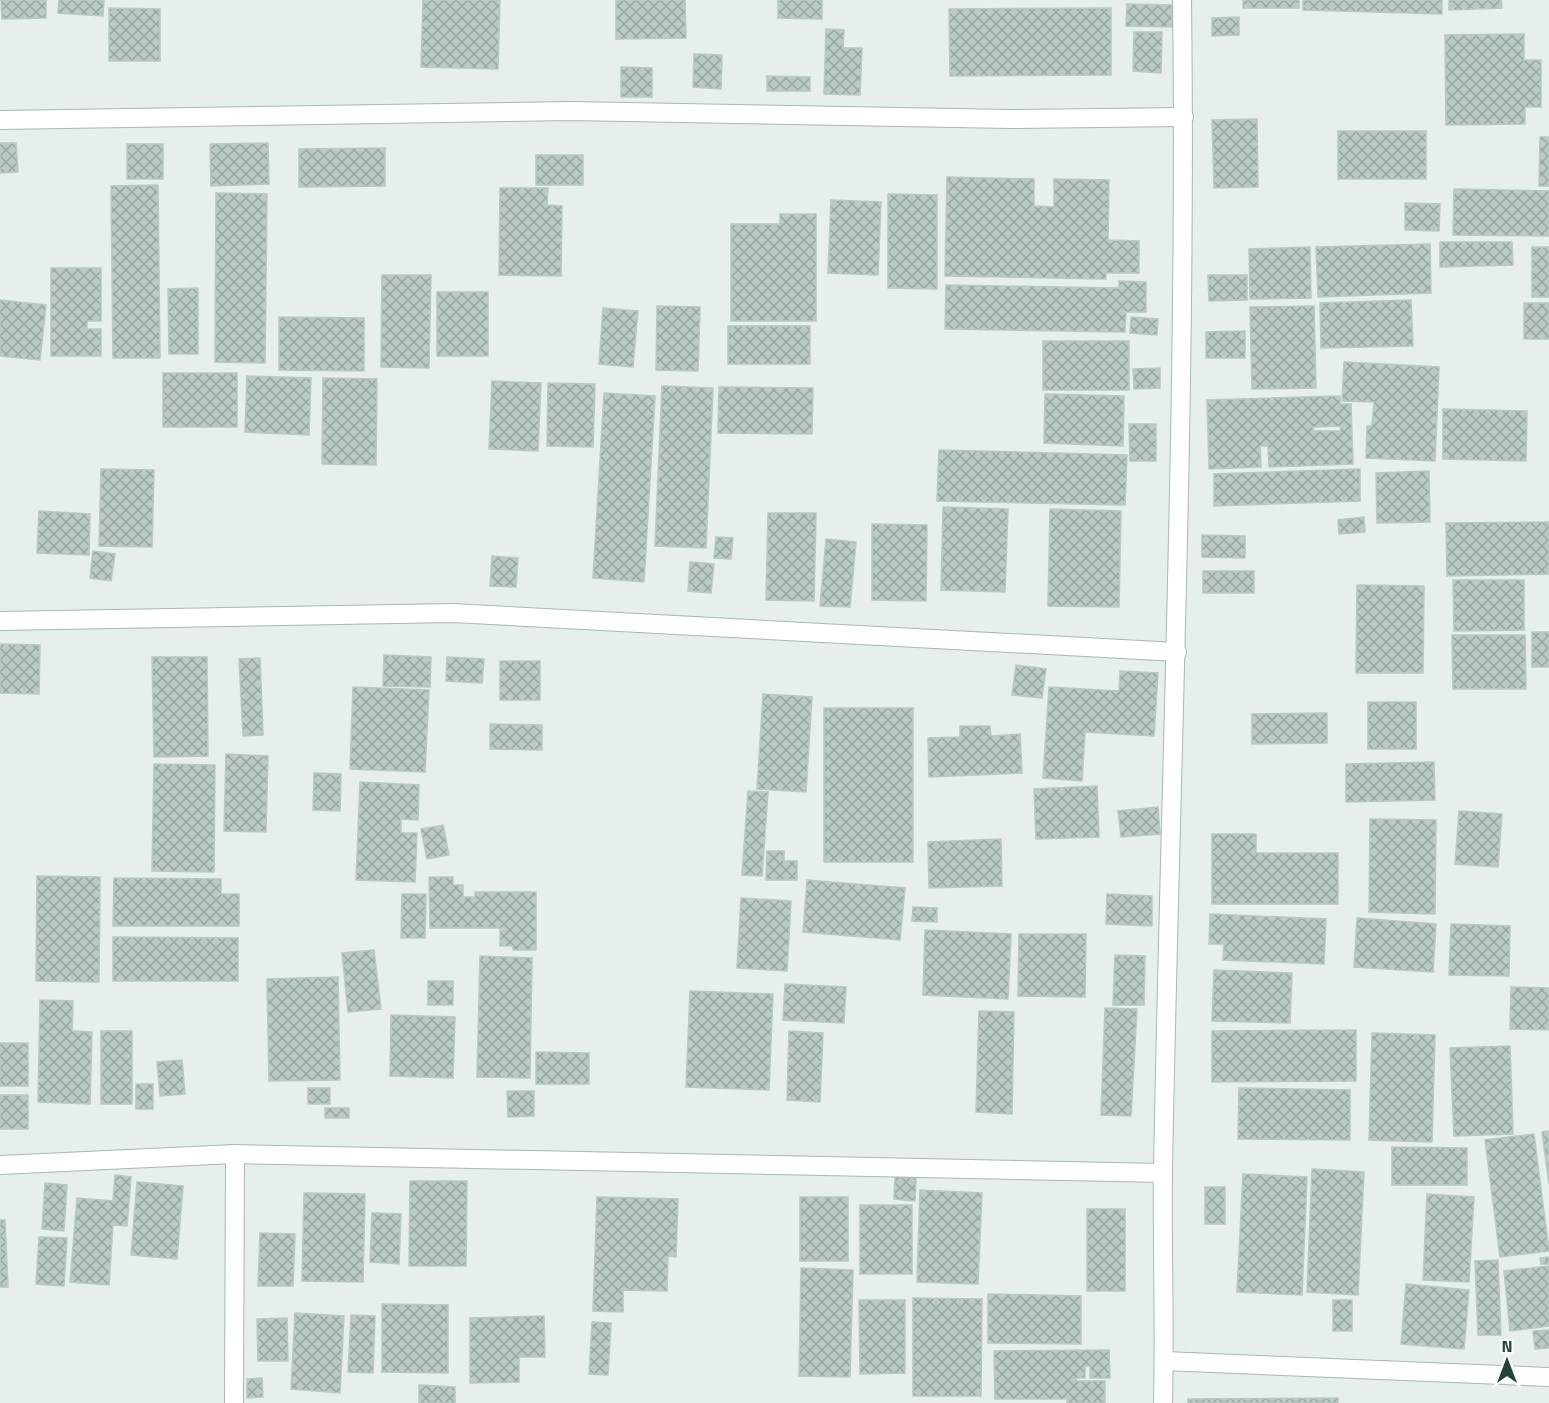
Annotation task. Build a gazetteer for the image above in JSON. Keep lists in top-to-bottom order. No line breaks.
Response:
{"north":"top"}
